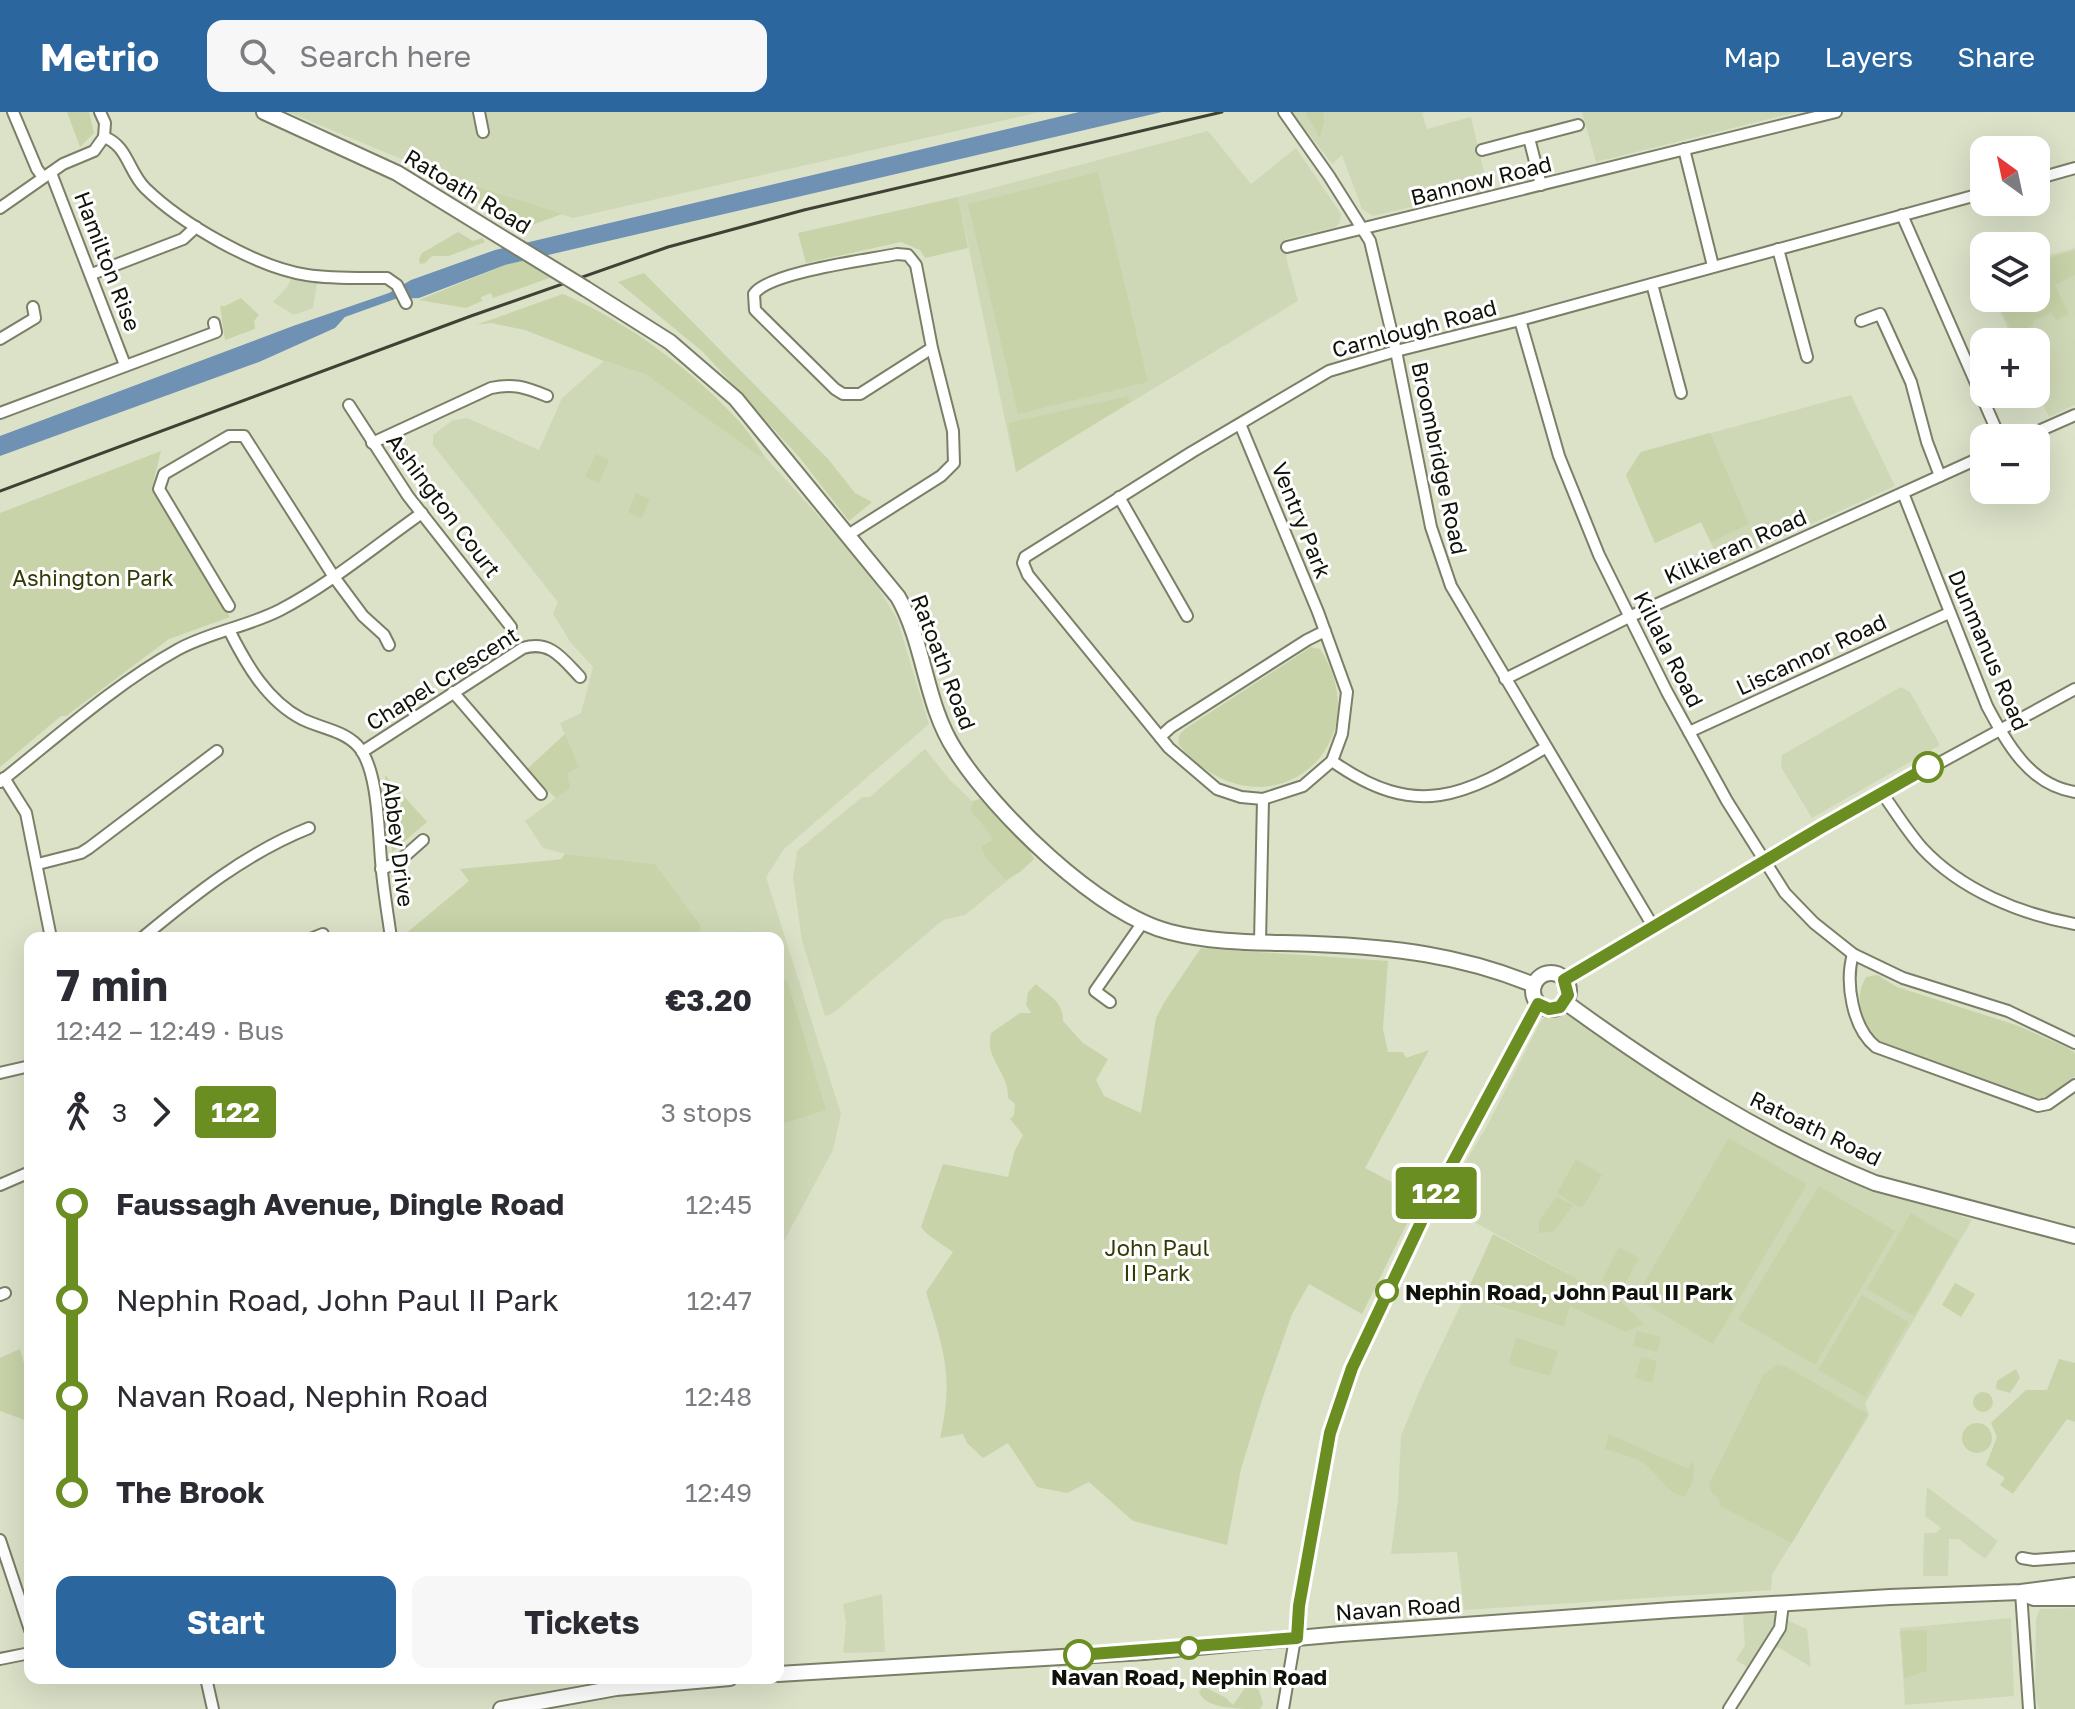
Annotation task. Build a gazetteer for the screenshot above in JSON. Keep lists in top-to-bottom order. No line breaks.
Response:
{"streets":{"main road":["Ratoath Road","Navan Road"],"street":["Bannow Road","Hamilton Rise","Carnlough Road","Broombridge Road","Ashington Court","Ventry Park","Kilkieran Road","Killala Road","Dunmanus Road","Liscannor Road","Chapel Crescent","Abbey Drive"]},"crossings":[["Bannow Road","Broombridge Road"],["Carnlough Road","Broombridge Road"],["Carnlough Road","Ventry Park"],["Carnlough Road","Killala Road"],["Broombridge Road","Kilkieran Road"],["Kilkieran Road","Killala Road"],["Kilkieran Road","Dunmanus Road"],["Killala Road","Liscannor Road"],["Dunmanus Road","Liscannor Road"],["Chapel Crescent","Abbey Drive"]],"parks":["Ashington Park","John Paul II Park"],"places":["Nephin Road, John Paul II Park","Navan Road, Nephin Road"],"lines":["bus line 122"],"north":"top left","page":{"header":"Metrio","search":"Search here","nav":["Map","Layers","Share"],"on_map":"122","map_buttons":["+","−"],"heading":["7 min","12:42 – 12:49 · Bus","€3.20"],"legs":["3","122","3 stops"],"list":[{"name":"Faussagh Avenue, Dingle Road","value":"12:45"},{"name":"Nephin Road, John Paul II Park","value":"12:47"},{"name":"Navan Road, Nephin Road","value":"12:48"},{"name":"The Brook","value":"12:49"}],"buttons":["Start","Tickets"]}}
